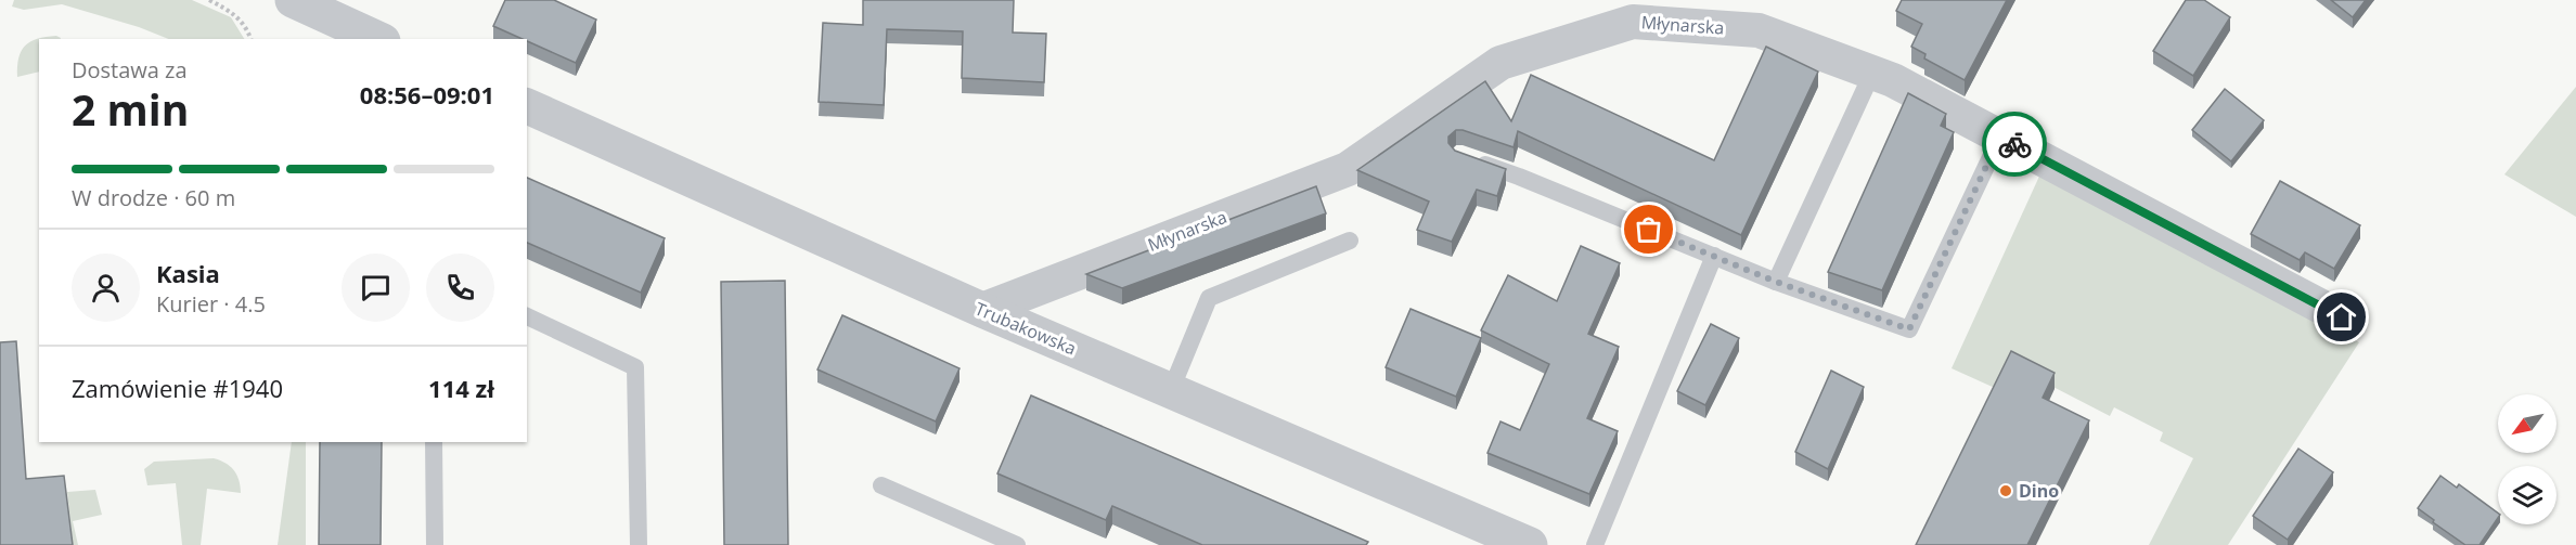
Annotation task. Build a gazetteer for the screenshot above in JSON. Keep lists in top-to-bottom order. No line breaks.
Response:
{"streets":{"street":["Młynarska","Trubakowska"]},"crossings":[["Młynarska","Trubakowska"]],"places":["Dino"],"north":"bottom left","page":{"heading":["2 min","Dostawa za","08:56–09:01"],"panel":["Kasia","Kurier · 4.5","Zamówienie #1940","114 zł"],"bar":"W drodze · 60 m"}}
